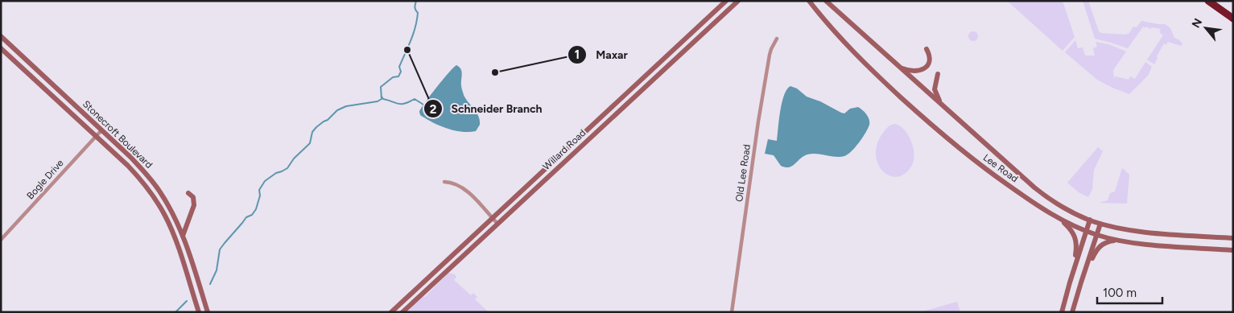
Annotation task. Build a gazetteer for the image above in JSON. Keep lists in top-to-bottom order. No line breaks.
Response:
{"streets":{"main road":["Stonecroft Boulevard","Willard Road","Lee Road"],"street":["Old Lee Road","Bogle Drive"]},"crossings":[["Stonecroft Boulevard","Bogle Drive"]],"places":["Schneider Branch","Maxar"],"scale_bar":"100 m","north":"top left"}
